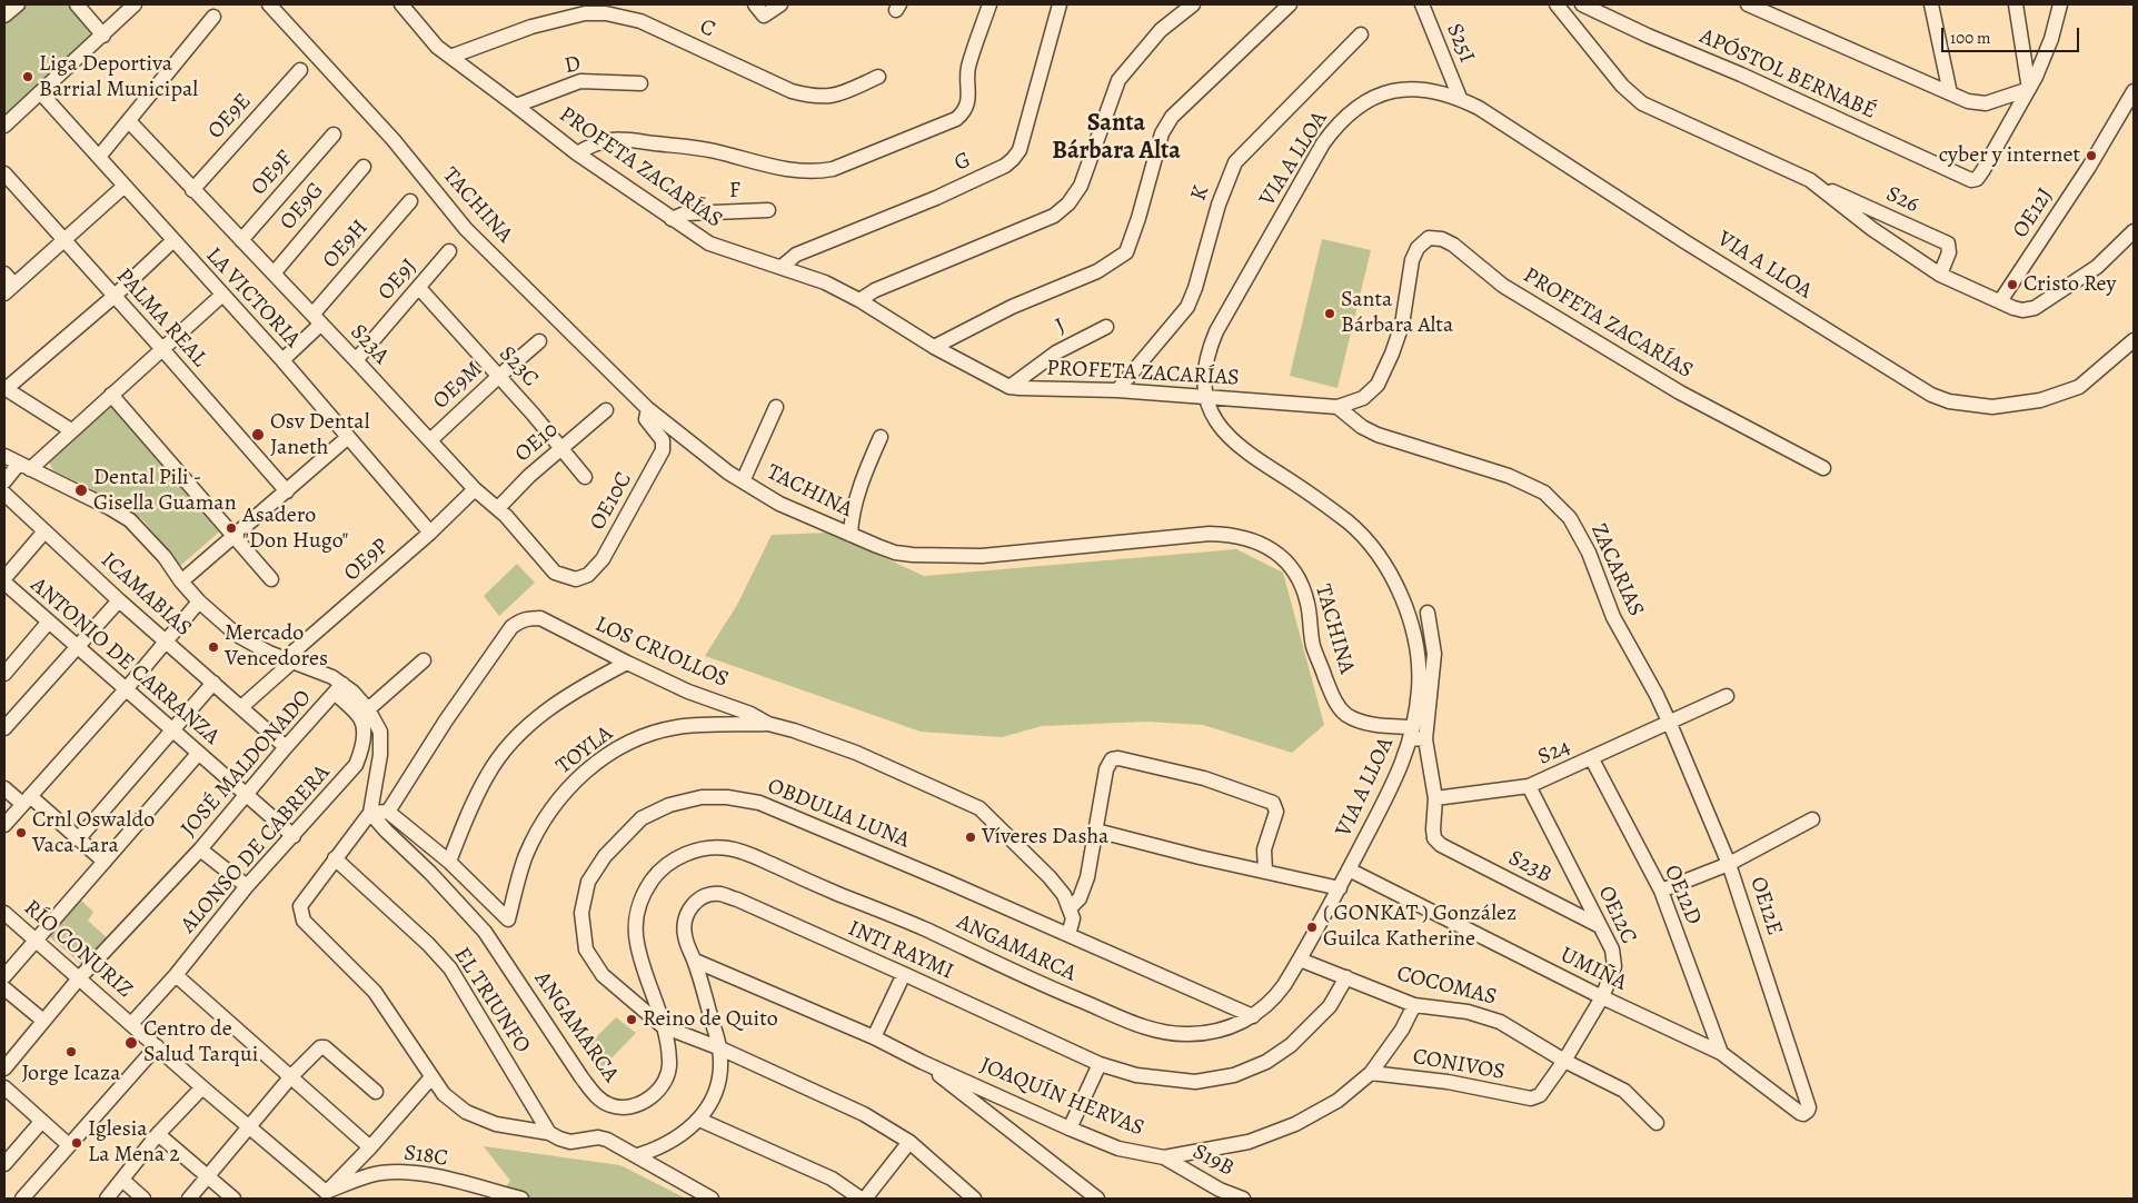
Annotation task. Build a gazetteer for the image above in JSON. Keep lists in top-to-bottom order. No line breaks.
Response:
{"streets":{"street":["C","S25I","D","APÓSTOL BERNABÉ","OE9E","VIA A LLOA","G","PROFETA ZACARÍAS","OE9F","F","K","S26","TACHINA","OE9G","OE12J","OE9H","OE9J","LA VICTORIA","PALMA REAL","J","S23A","S23C","OE9M","OE10","OE10C","OE9P","ZACARIAS","ICAMABIAS","LOS CRIOLLOS","ANTONIO DE CARRANZA","TOYLA","S24","JOSÉ MALDONADO","OBDULIA LUNA","ALONSO DE CABRERA","S23B","OE12D","OE12E","OE12C","ANGAMARCA","RÍO CONURIZ","INTI RAYMI","UMIÑA","COCOMAS","EL TRIUNFO","CONIVOS","JOAQUÍN HERVAS","S18C","S19B"]},"crossings":[["C","PROFETA ZACARÍAS"],["S25I","VIA A LLOA"],["D","PROFETA ZACARÍAS"],["OE9E","S23A"],["VIA A LLOA","PROFETA ZACARÍAS"],["VIA A LLOA","TACHINA"],["VIA A LLOA","ANGAMARCA"],["VIA A LLOA","UMIÑA"],["VIA A LLOA","COCOMAS"],["G","PROFETA ZACARÍAS"],["PROFETA ZACARÍAS","F"],["PROFETA ZACARÍAS","K"],["PROFETA ZACARÍAS","J"],["PROFETA ZACARÍAS","ZACARIAS"],["OE9F","S23A"],["TACHINA","OE10C"],["OE9G","S23A"],["OE9H","LA VICTORIA"],["OE9H","S23A"],["OE9J","S23A"],["OE9J","S23C"],["LA VICTORIA","OE9P"],["S23A","OE9M"],["S23A","OE10"],["S23A","OE10C"],["S23A","OE9P"],["S23C","OE9M"],["S23C","OE10"],["OE9P","ICAMABIAS"],["ZACARIAS","S24"],["ZACARIAS","OE12E"],["ICAMABIAS","JOSÉ MALDONADO"],["LOS CRIOLLOS","TOYLA"],["ANTONIO DE CARRANZA","JOSÉ MALDONADO"],["ANTONIO DE CARRANZA","ALONSO DE CABRERA"],["S24","S23B"],["S24","OE12D"],["S24","OE12E"],["S24","OE12C"],["JOSÉ MALDONADO","ALONSO DE CABRERA"],["JOSÉ MALDONADO","RÍO CONURIZ"],["OBDULIA LUNA","ANGAMARCA"],["OBDULIA LUNA","INTI RAYMI"],["ALONSO DE CABRERA","RÍO CONURIZ"],["S23B","OE12C"],["OE12D","UMIÑA"],["OE12E","UMIÑA"],["OE12C","UMIÑA"],["OE12C","COCOMAS"],["OE12C","CONIVOS"],["ANGAMARCA","COCOMAS"],["RÍO CONURIZ","S18C"],["INTI RAYMI","COCOMAS"],["INTI RAYMI","JOAQUÍN HERVAS"],["COCOMAS","JOAQUÍN HERVAS"],["CONIVOS","JOAQUÍN HERVAS"],["JOAQUÍN HERVAS","S19B"]],"districts":["Santa Bárbara Alta"],"places":["Liga Deportiva Barrial Municipal","cyber y internet","Cristo Rey","Santa Bárbara Alta","Osv Dental Janeth","Dental Pili - Gisella Guaman","Asadero \"Don Hugo\"","Mercado Vencedores","Crnl Oswaldo Vaca Lara","Víveres Dasha","( GONKAT ) González Guilca Katherine","Reino de Quito","Centro de Salud Tarqui","Jorge Icaza","Iglesia La Mena 2"],"scale_bar":"100 m"}
